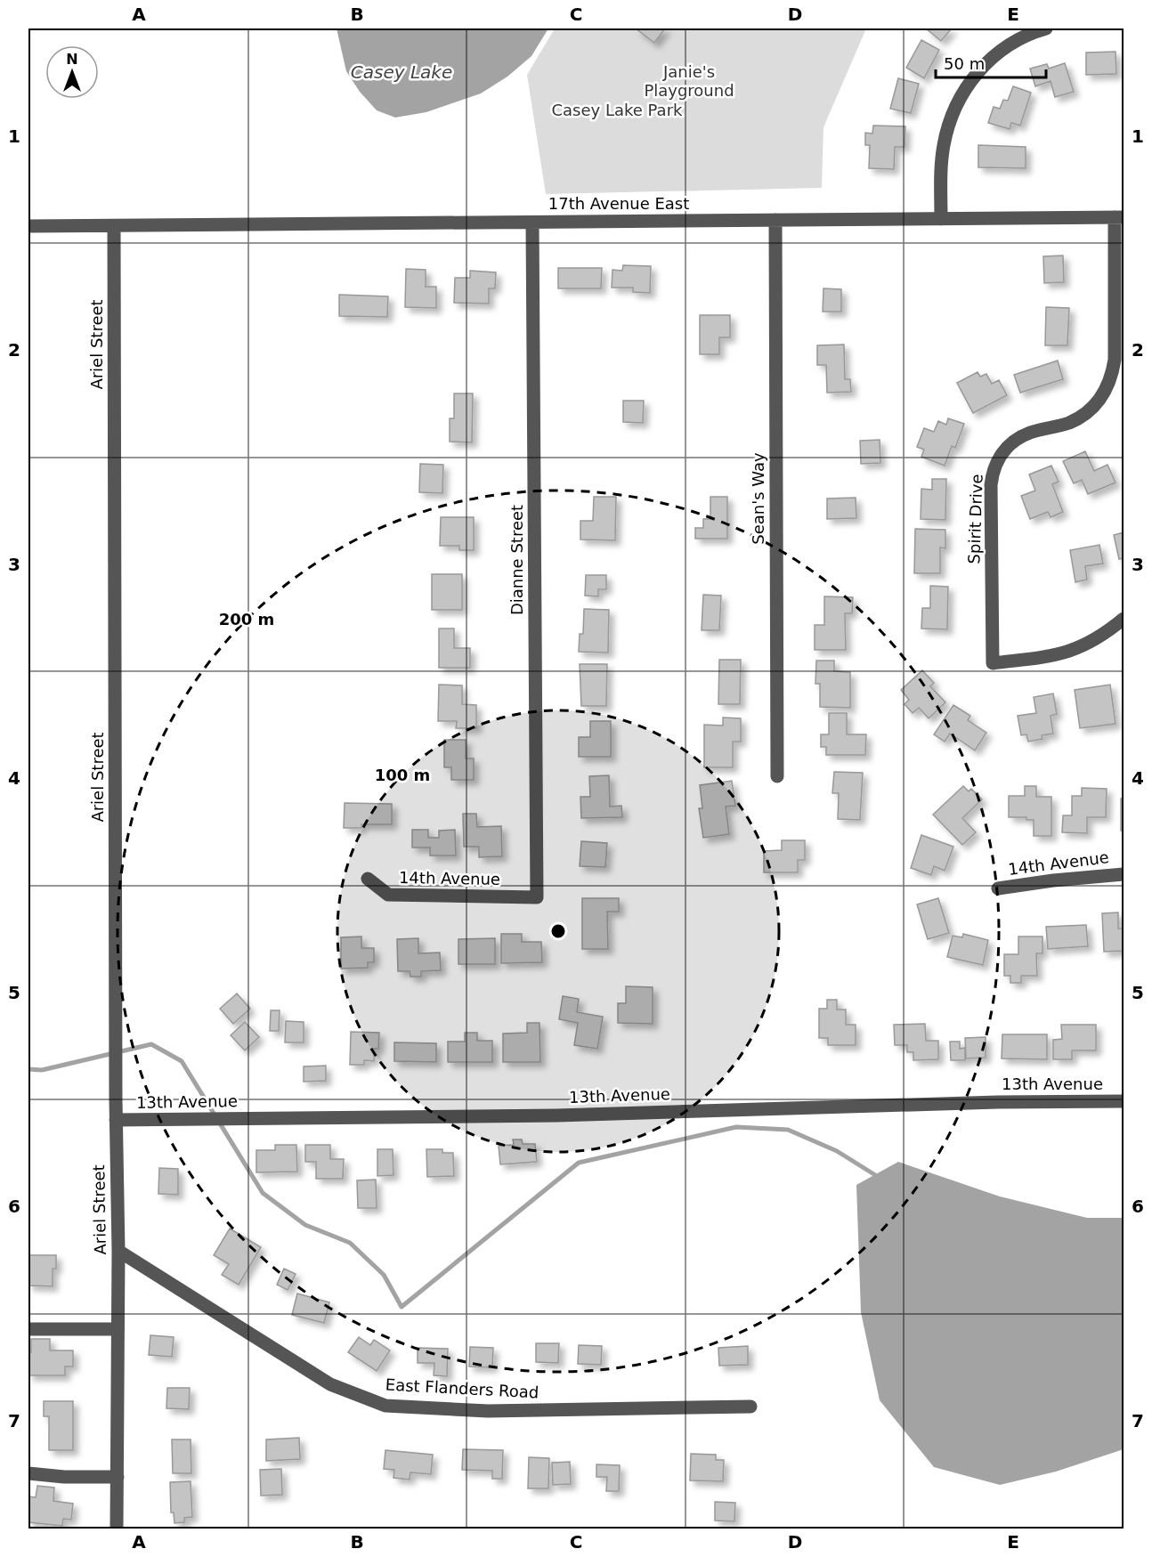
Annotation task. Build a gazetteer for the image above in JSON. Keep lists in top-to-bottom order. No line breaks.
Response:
{"streets":{"street":["17th Avenue East","Ariel Street","Sean's Way","Spirit Drive","Dianne Street","14th Avenue","13th Avenue","East Flanders Road"]},"crossings":[["17th Avenue East","Ariel Street"],["17th Avenue East","Sean's Way"],["17th Avenue East","Spirit Drive"],["17th Avenue East","Dianne Street"],["Ariel Street","13th Avenue"],["Ariel Street","East Flanders Road"],["Dianne Street","14th Avenue"]],"water":["Casey Lake"],"parks":["Janie's Playground","Casey Lake Park"],"scale_bar":"50 m","north":"top","grid":{"columns":["A","B","C","D","E"],"rows":["1","2","3","4","5","6","7"]},"rings":["200 m","100 m"]}
